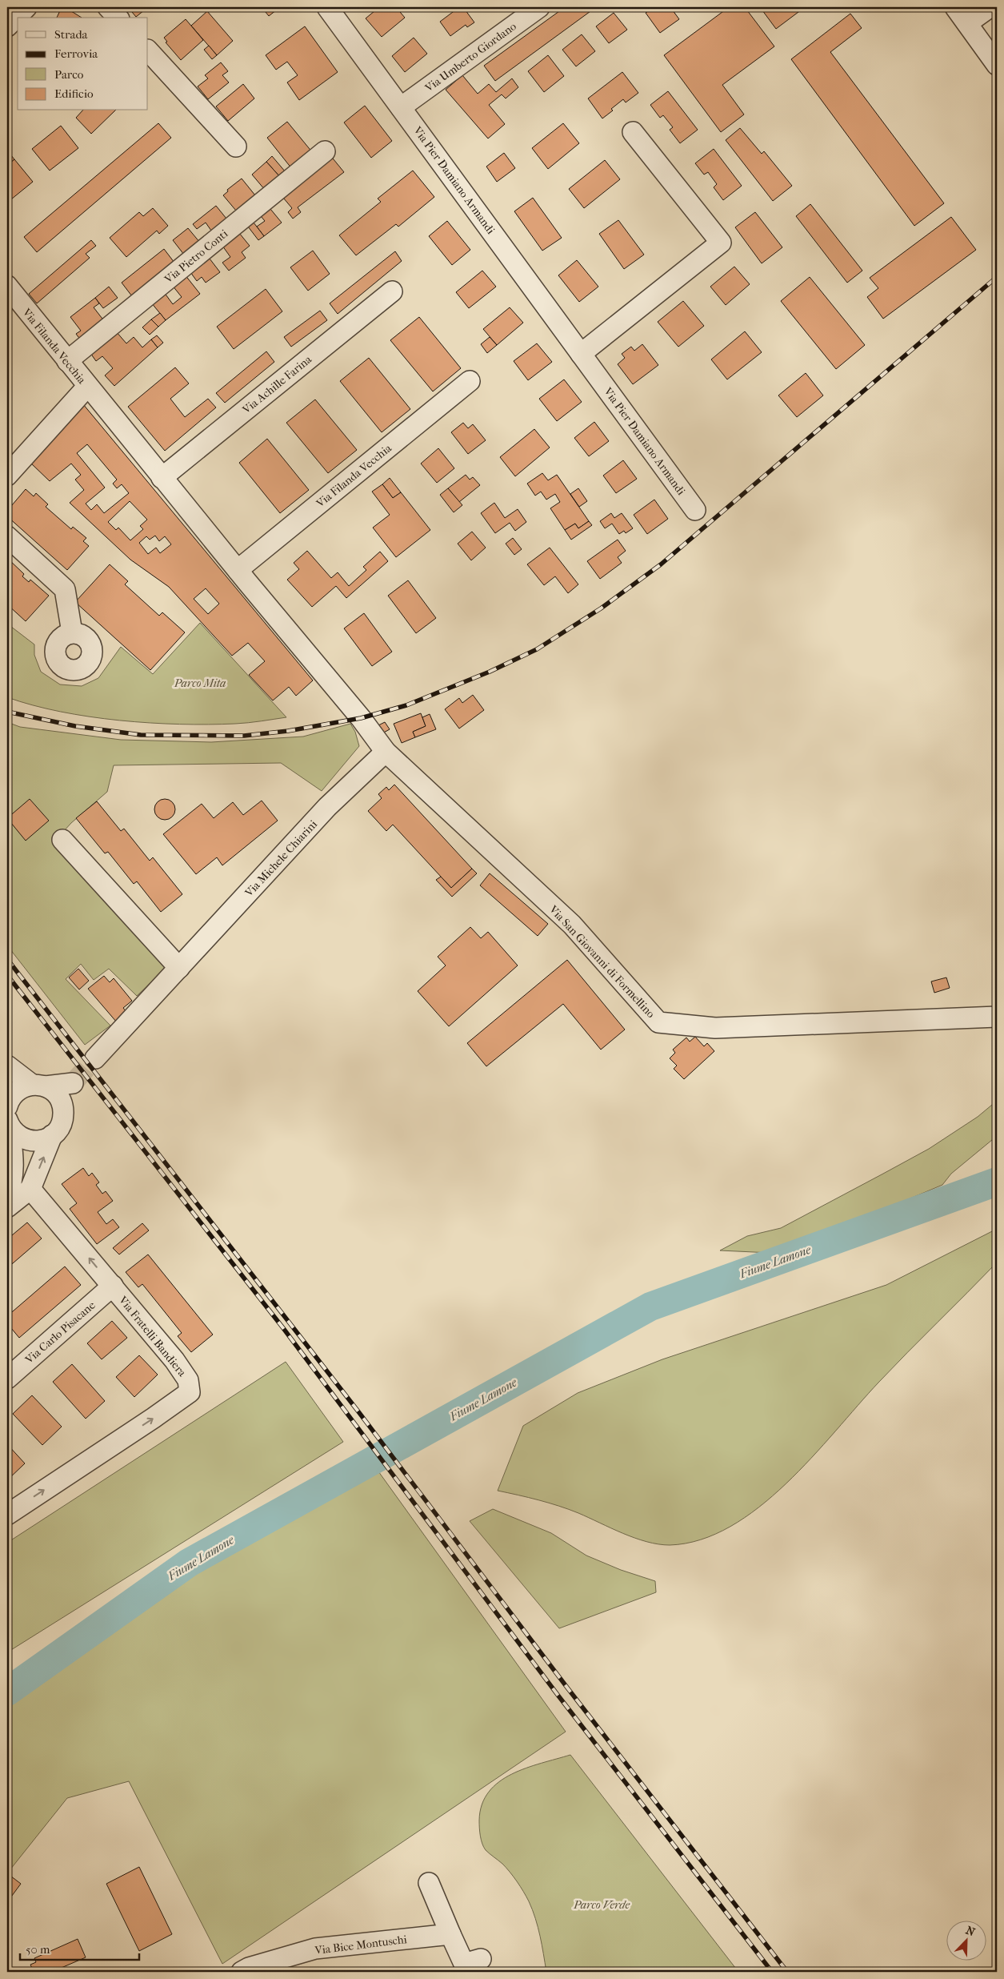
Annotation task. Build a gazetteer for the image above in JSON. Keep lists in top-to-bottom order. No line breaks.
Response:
{"streets":{"street":["Via Umberto Giordano","Via Pier Damiano Armandi","Via Pietro Conti","Via Filanda Vecchia","Via Achille Farina","Via Michele Chiarini","Via San Giovanni di Formellino","Via Carlo Pisacane","Via Fratelli Bandiera","Via Bice Montuschi"]},"crossings":[["Via Umberto Giordano","Via Pier Damiano Armandi"],["Via Pietro Conti","Via Filanda Vecchia"],["Via Filanda Vecchia","Via Achille Farina"],["Via Filanda Vecchia","Via Michele Chiarini"],["Via Filanda Vecchia","Via San Giovanni di Formellino"],["Via Michele Chiarini","Via San Giovanni di Formellino"],["Via Carlo Pisacane","Via Fratelli Bandiera"]],"water":["Fiume Lamone"],"parks":["Parco Mita","Parco Verde"],"legend":["Strada","Ferrovia","Parco","Edificio"],"scale_bar":"50 m","north":"top right"}
